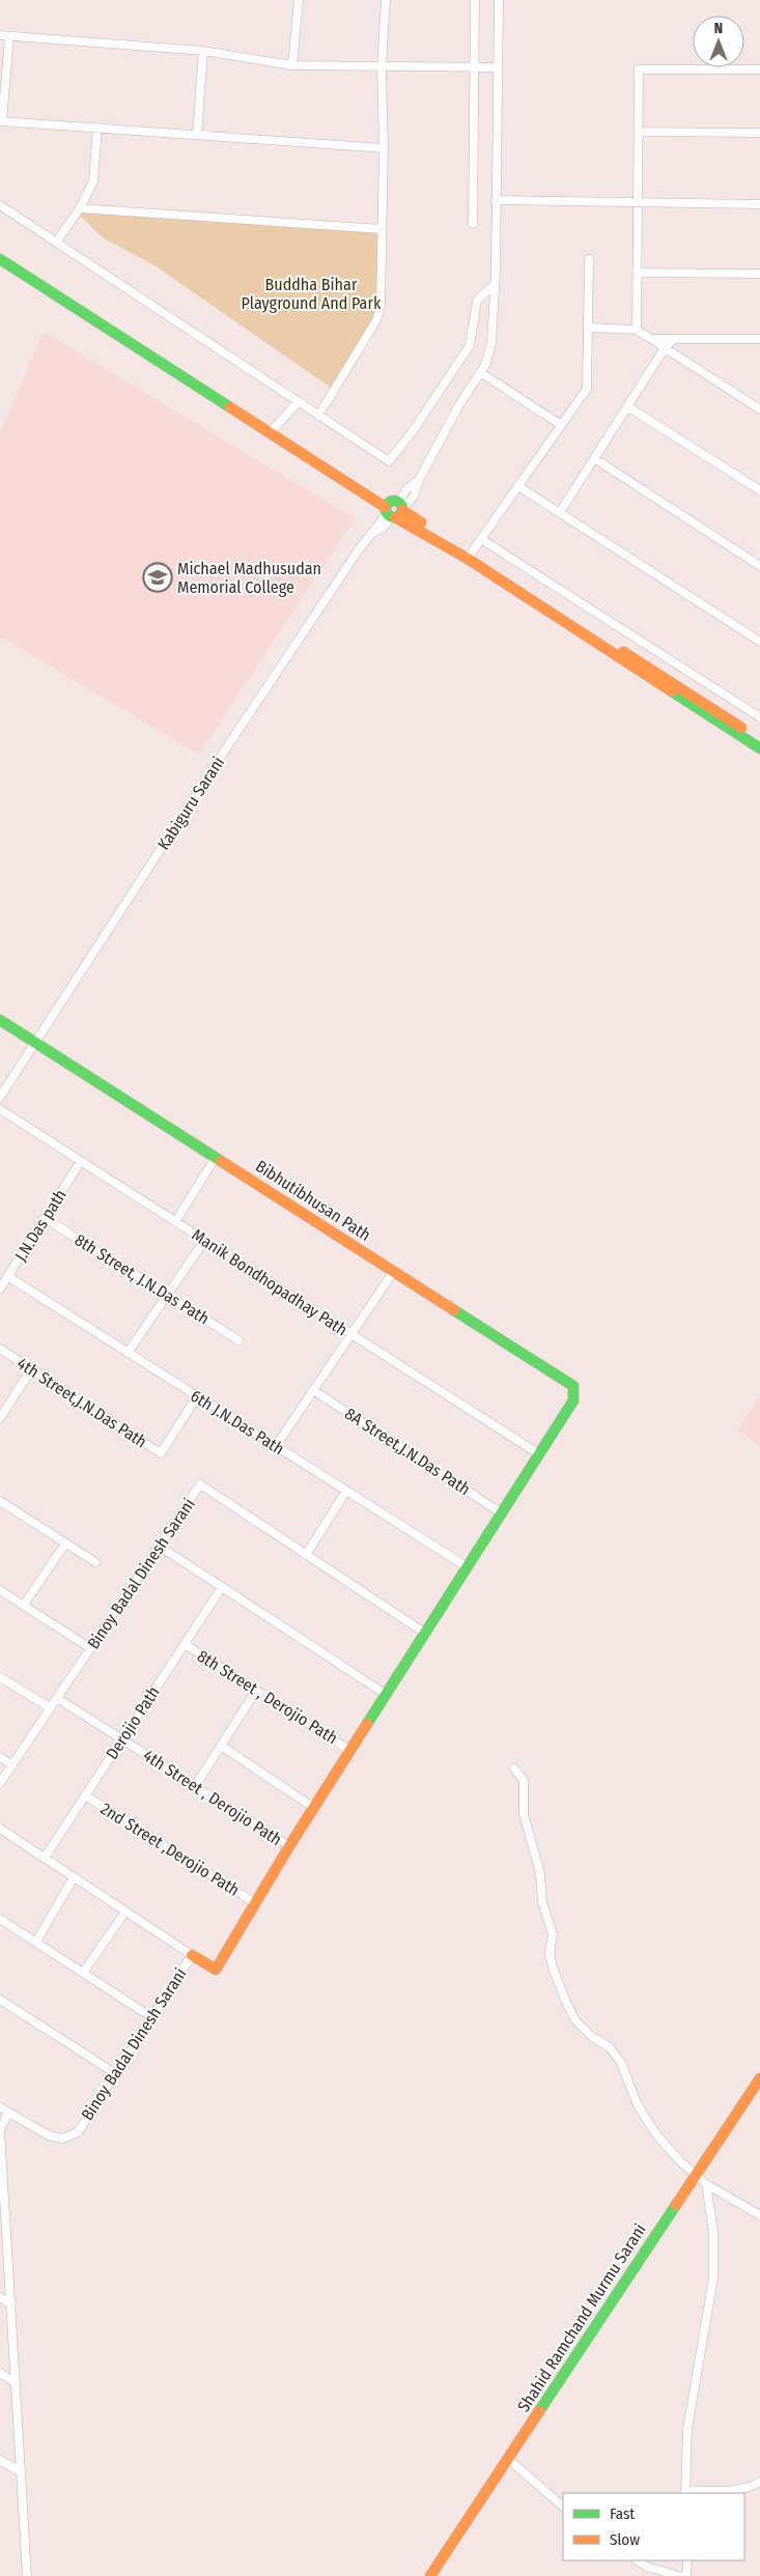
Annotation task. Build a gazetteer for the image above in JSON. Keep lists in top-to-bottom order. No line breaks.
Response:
{"streets":{"street":["Kabiguru Sarani","Bibhutibhusan Path","J.N.Das path","8th Street, J.N.Das Path","Manik Bondhopadhay Path","4th Street,J.N.Das Path","6th J.N.Das Path","8A Street,J.N.Das Path","Binoy Badal Dinesh Sarani","8th Street , Derojio Path","Derojio Path","4th Street , Derojio Path","2nd Street ,Derojio Path","Shahid Ramchand Murmu Sarani"]},"crossings":[["Kabiguru Sarani","Bibhutibhusan Path"],["Bibhutibhusan Path","Manik Bondhopadhay Path"],["J.N.Das path","8th Street, J.N.Das Path"],["J.N.Das path","Manik Bondhopadhay Path"],["J.N.Das path","6th J.N.Das Path"],["4th Street,J.N.Das Path","6th J.N.Das Path"],["Binoy Badal Dinesh Sarani","Derojio Path"],["Binoy Badal Dinesh Sarani","4th Street , Derojio Path"],["8th Street , Derojio Path","Derojio Path"],["Derojio Path","4th Street , Derojio Path"],["Derojio Path","2nd Street ,Derojio Path"]],"parks":["Buddha Bihar Playground And Park"],"places":{"school or university":["Michael Madhusudan Memorial College"]},"legend":["Fast","Slow"],"north":"top"}
